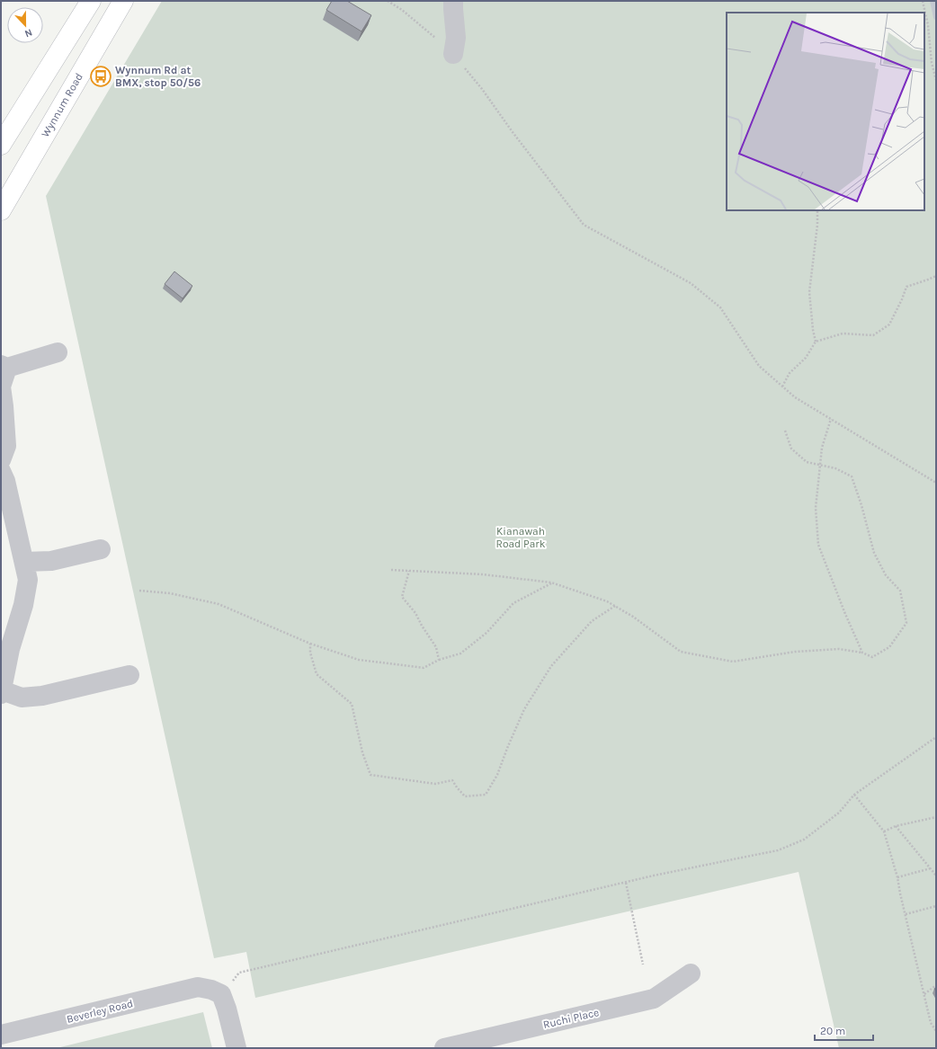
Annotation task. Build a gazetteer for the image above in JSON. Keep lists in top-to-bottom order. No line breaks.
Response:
{"streets":{"main road":["Wynnum Road"],"street":["Beverley Road","Ruchi Place"]},"parks":["Kianawah Road Park"],"places":{"bus stop":["Wynnum Rd at BMX, stop 50/56"]},"scale_bar":"20 m","north":"bottom"}
